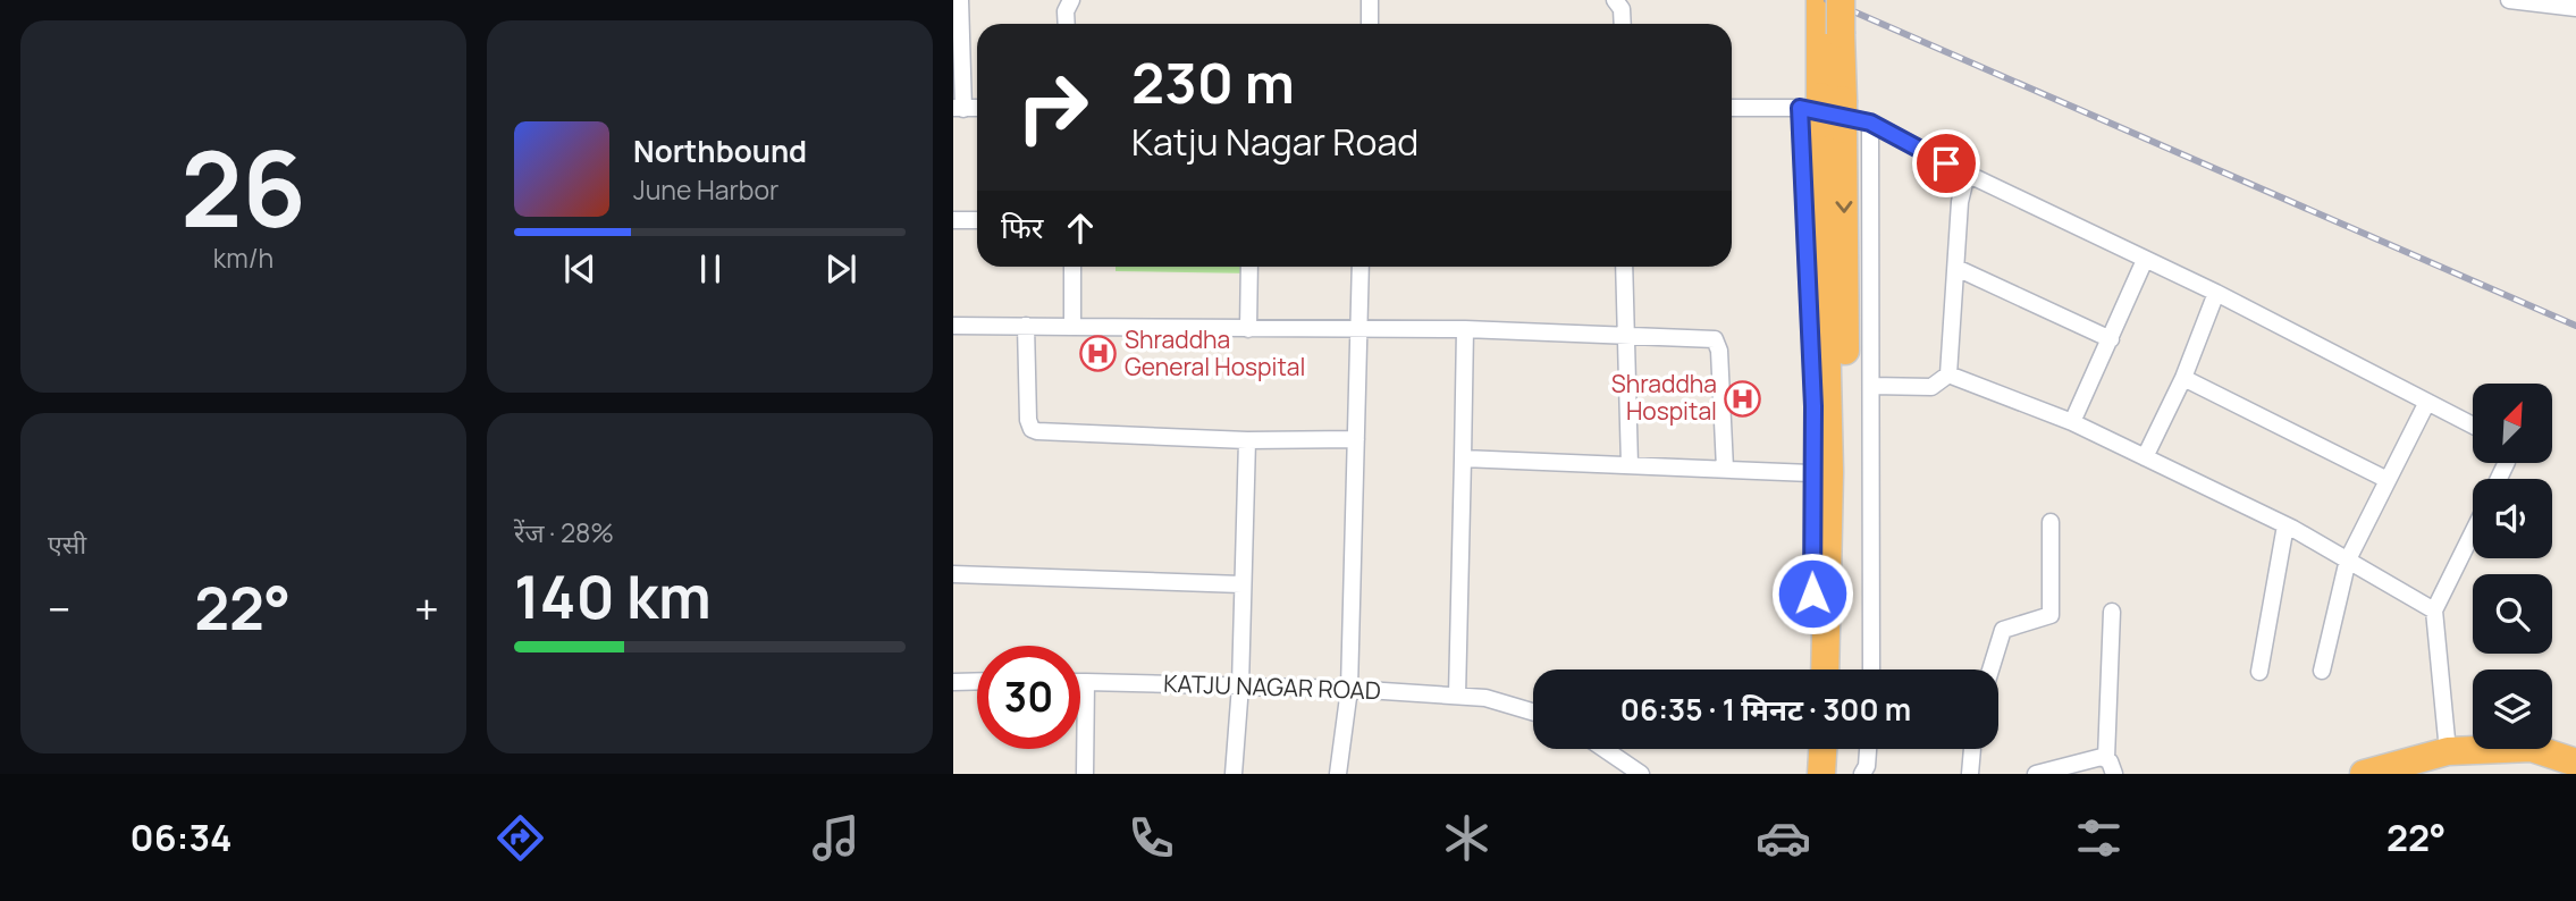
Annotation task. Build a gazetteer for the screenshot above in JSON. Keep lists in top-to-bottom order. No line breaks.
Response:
{"streets":{"street":["KATJU NAGAR ROAD"]},"places":{"hospital":["Shraddha General Hospital","Shraddha Hospital"]},"north":"top right","page":{"tile":[["26","km/h"],"एसी",["रेंज · 28%","140 km"]],"turn":["230 m","Katju Nagar Road"],"song":["Northbound","June Harbor"],"then":"फिर","heat":["−","22°","+"],"limit":"30","trip":"06:35 · 1 मिनट · 300 m","tabs":["06:34","22°"]}}
